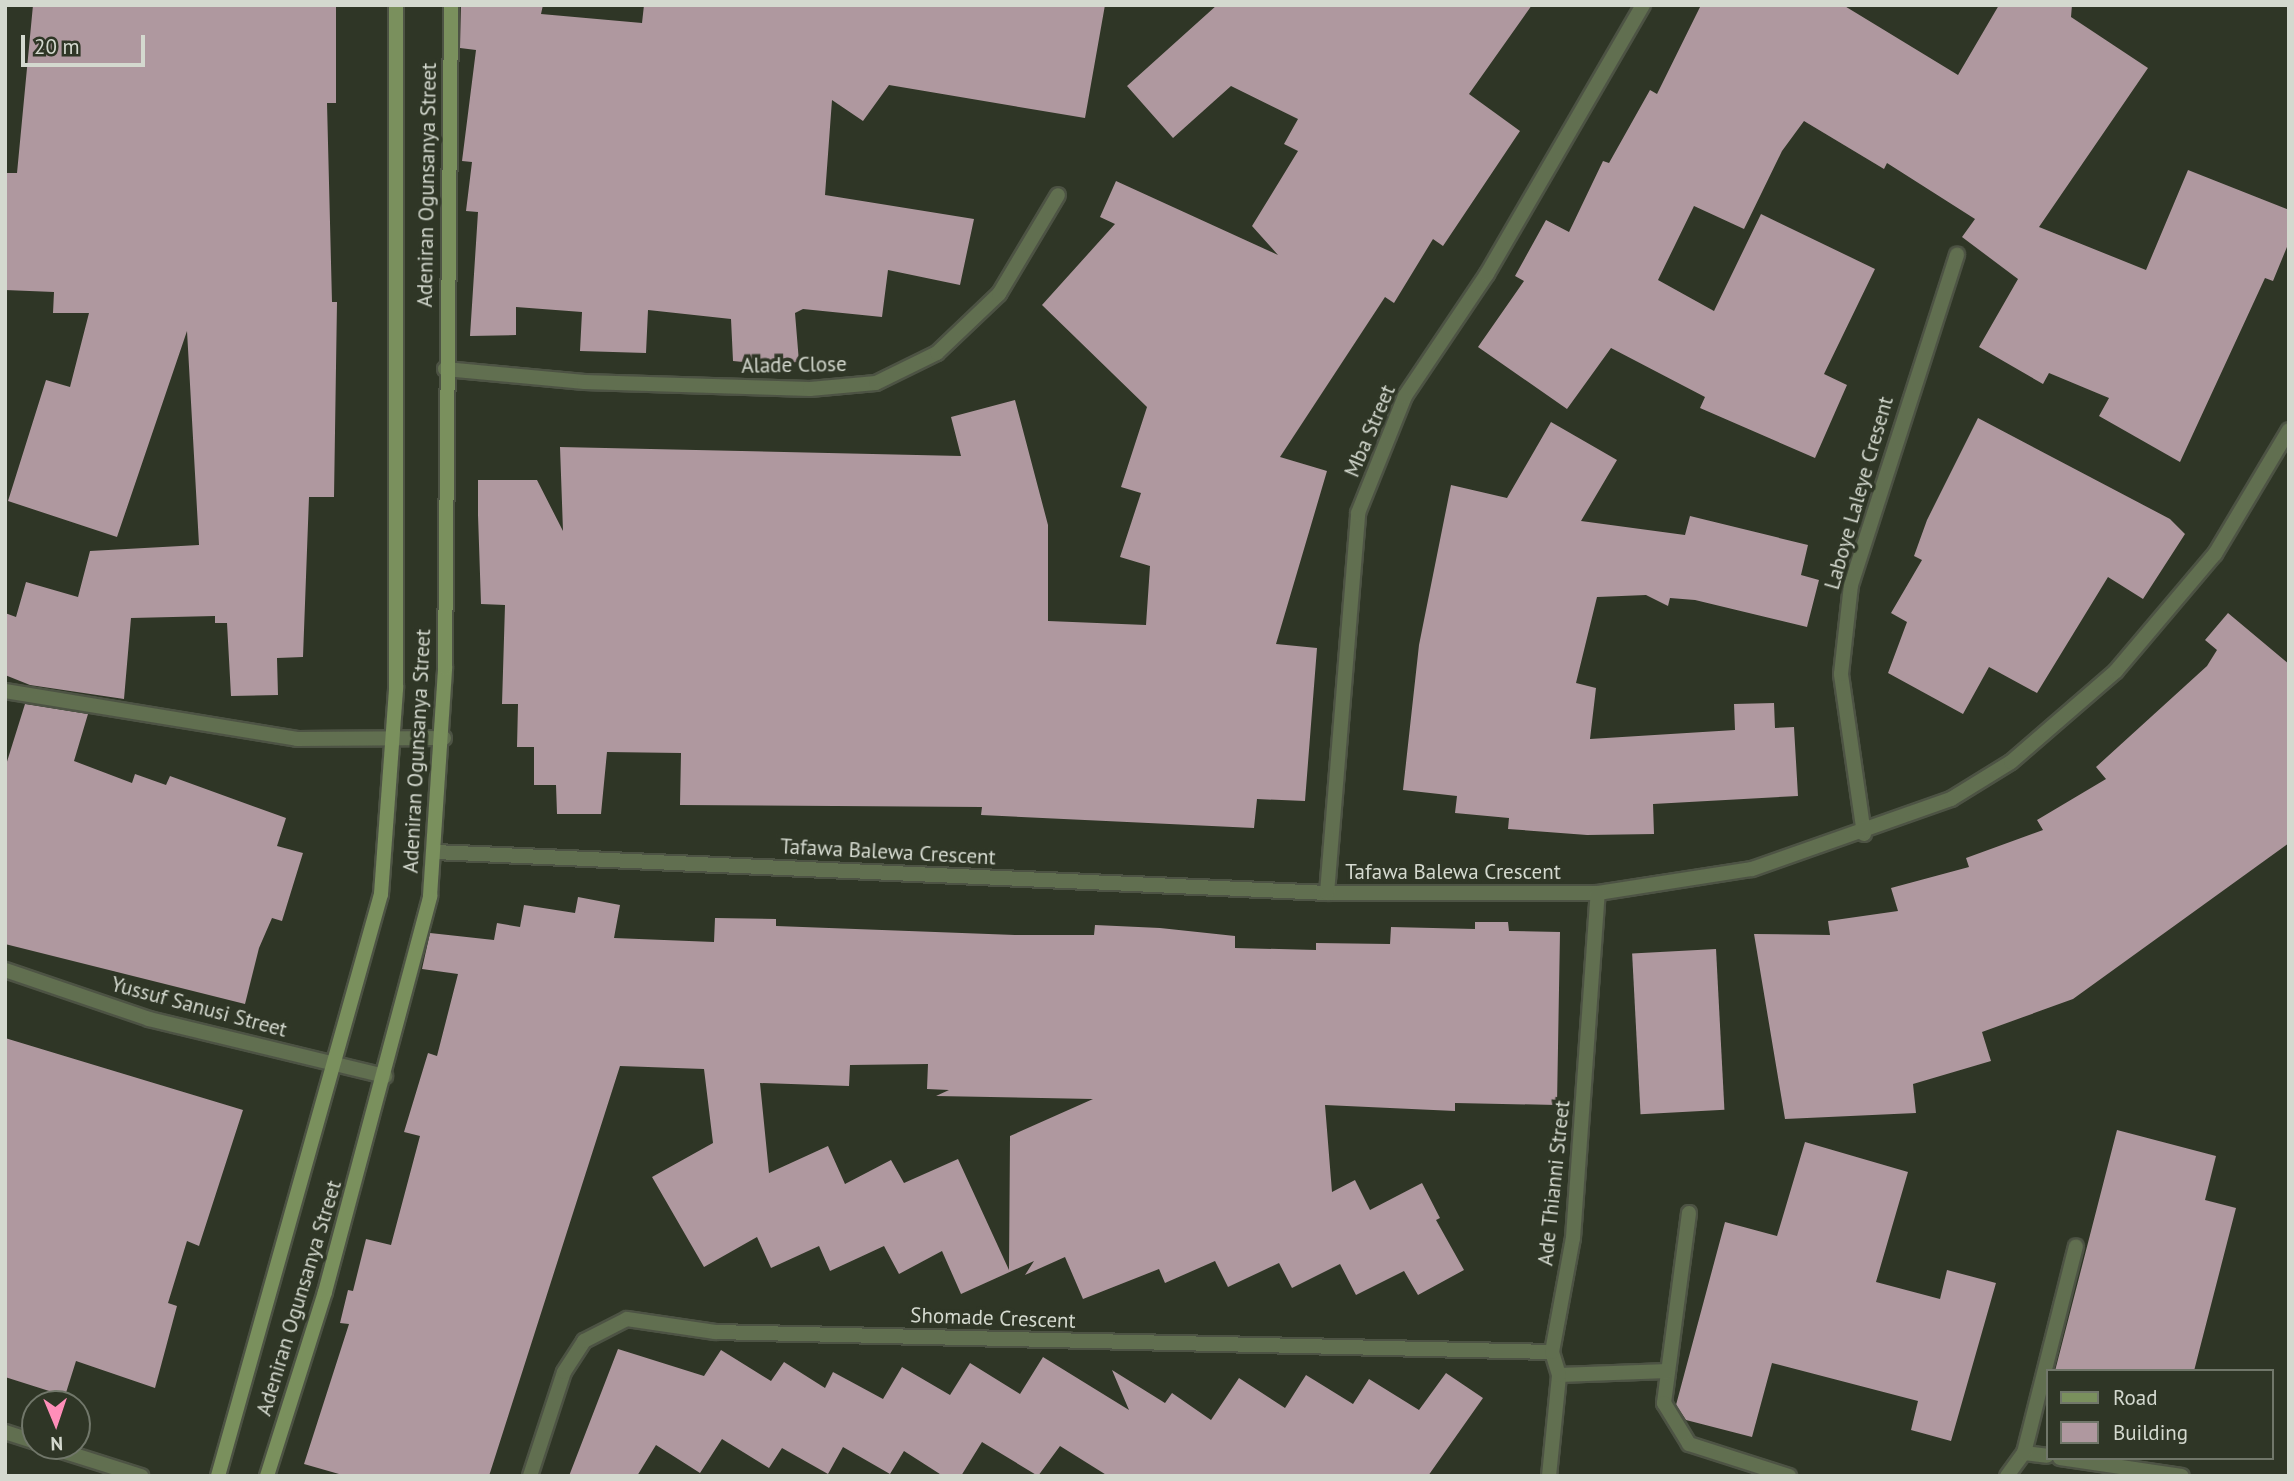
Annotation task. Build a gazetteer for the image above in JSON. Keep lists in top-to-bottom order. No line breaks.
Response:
{"streets":{"main road":["Adeniran Ogunsanya Street"],"street":["Alade Close","Mba Street","Laboye Laleye Cresent","Tafawa Balewa Crescent","Yussuf Sanusi Street","Ade Thianni Street","Shomade Crescent"]},"crossings":[["Adeniran Ogunsanya Street","Alade Close"],["Adeniran Ogunsanya Street","Tafawa Balewa Crescent"],["Adeniran Ogunsanya Street","Yussuf Sanusi Street"],["Mba Street","Tafawa Balewa Crescent"],["Laboye Laleye Cresent","Tafawa Balewa Crescent"],["Tafawa Balewa Crescent","Ade Thianni Street"],["Ade Thianni Street","Shomade Crescent"]],"legend":["Road","Building"],"scale_bar":"20 m","north":"bottom"}
